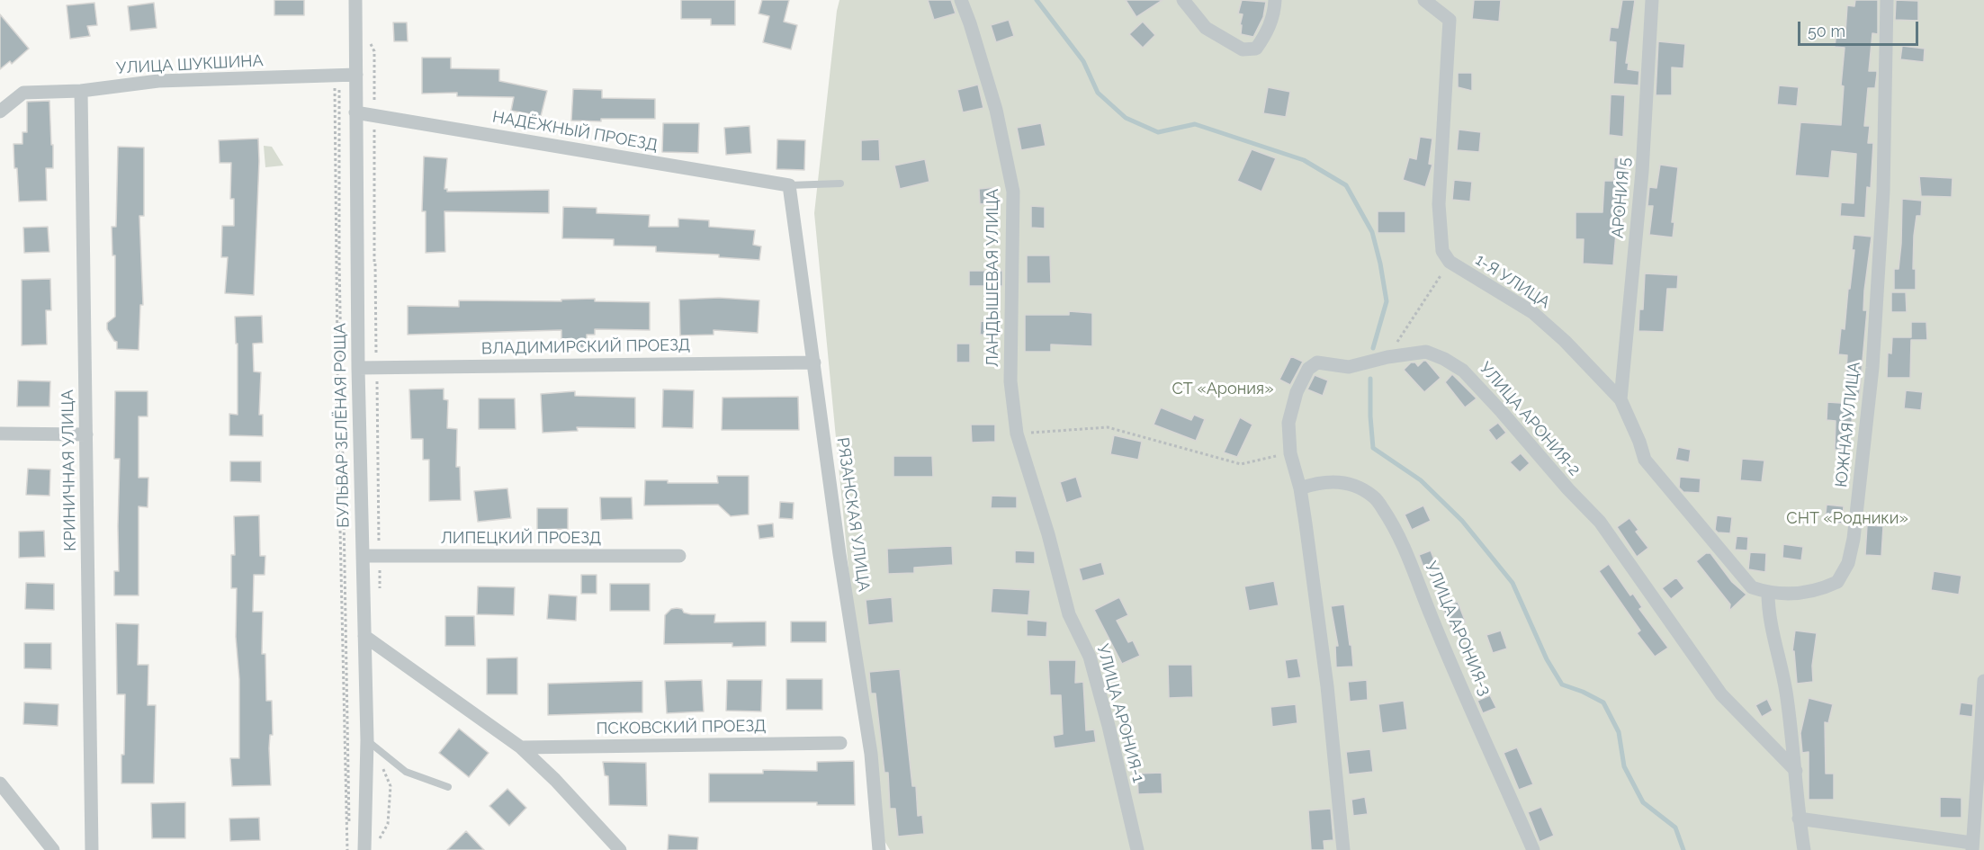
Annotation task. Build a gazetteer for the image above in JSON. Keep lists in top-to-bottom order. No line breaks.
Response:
{"streets":{"street":["УЛИЦА ШУКШИНА","НАДЁЖНЫЙ ПРОЕЗД","АРОНИЯ 5","ЛАНДЫШЕВАЯ УЛИЦА","1-Я УЛИЦА","ВЛАДИМИРСКИЙ ПРОЕЗД","УЛИЦА АРОНИЯ-2","ЮЖНАЯ УЛИЦА","БУЛЬВАР ЗЕЛЁНАЯ РОЩА","КРИНИЧНАЯ УЛИЦА","РЯЗАНСКАЯ УЛИЦА","ЛИПЕЦКИЙ ПРОЕЗД","УЛИЦА АРОНИЯ-3","УЛИЦА АРОНИЯ-1","ПСКОВСКИЙ ПРОЕЗД"]},"crossings":[["УЛИЦА ШУКШИНА","БУЛЬВАР ЗЕЛЁНАЯ РОЩА"],["УЛИЦА ШУКШИНА","КРИНИЧНАЯ УЛИЦА"],["НАДЁЖНЫЙ ПРОЕЗД","БУЛЬВАР ЗЕЛЁНАЯ РОЩА"],["НАДЁЖНЫЙ ПРОЕЗД","РЯЗАНСКАЯ УЛИЦА"],["АРОНИЯ 5","1-Я УЛИЦА"],["ЛАНДЫШЕВАЯ УЛИЦА","УЛИЦА АРОНИЯ-1"],["ВЛАДИМИРСКИЙ ПРОЕЗД","БУЛЬВАР ЗЕЛЁНАЯ РОЩА"],["ВЛАДИМИРСКИЙ ПРОЕЗД","РЯЗАНСКАЯ УЛИЦА"],["УЛИЦА АРОНИЯ-2","УЛИЦА АРОНИЯ-3"],["БУЛЬВАР ЗЕЛЁНАЯ РОЩА","ЛИПЕЦКИЙ ПРОЕЗД"]],"parks":["СТ «Арония»","СНТ «Родники»"],"scale_bar":"50 m"}
